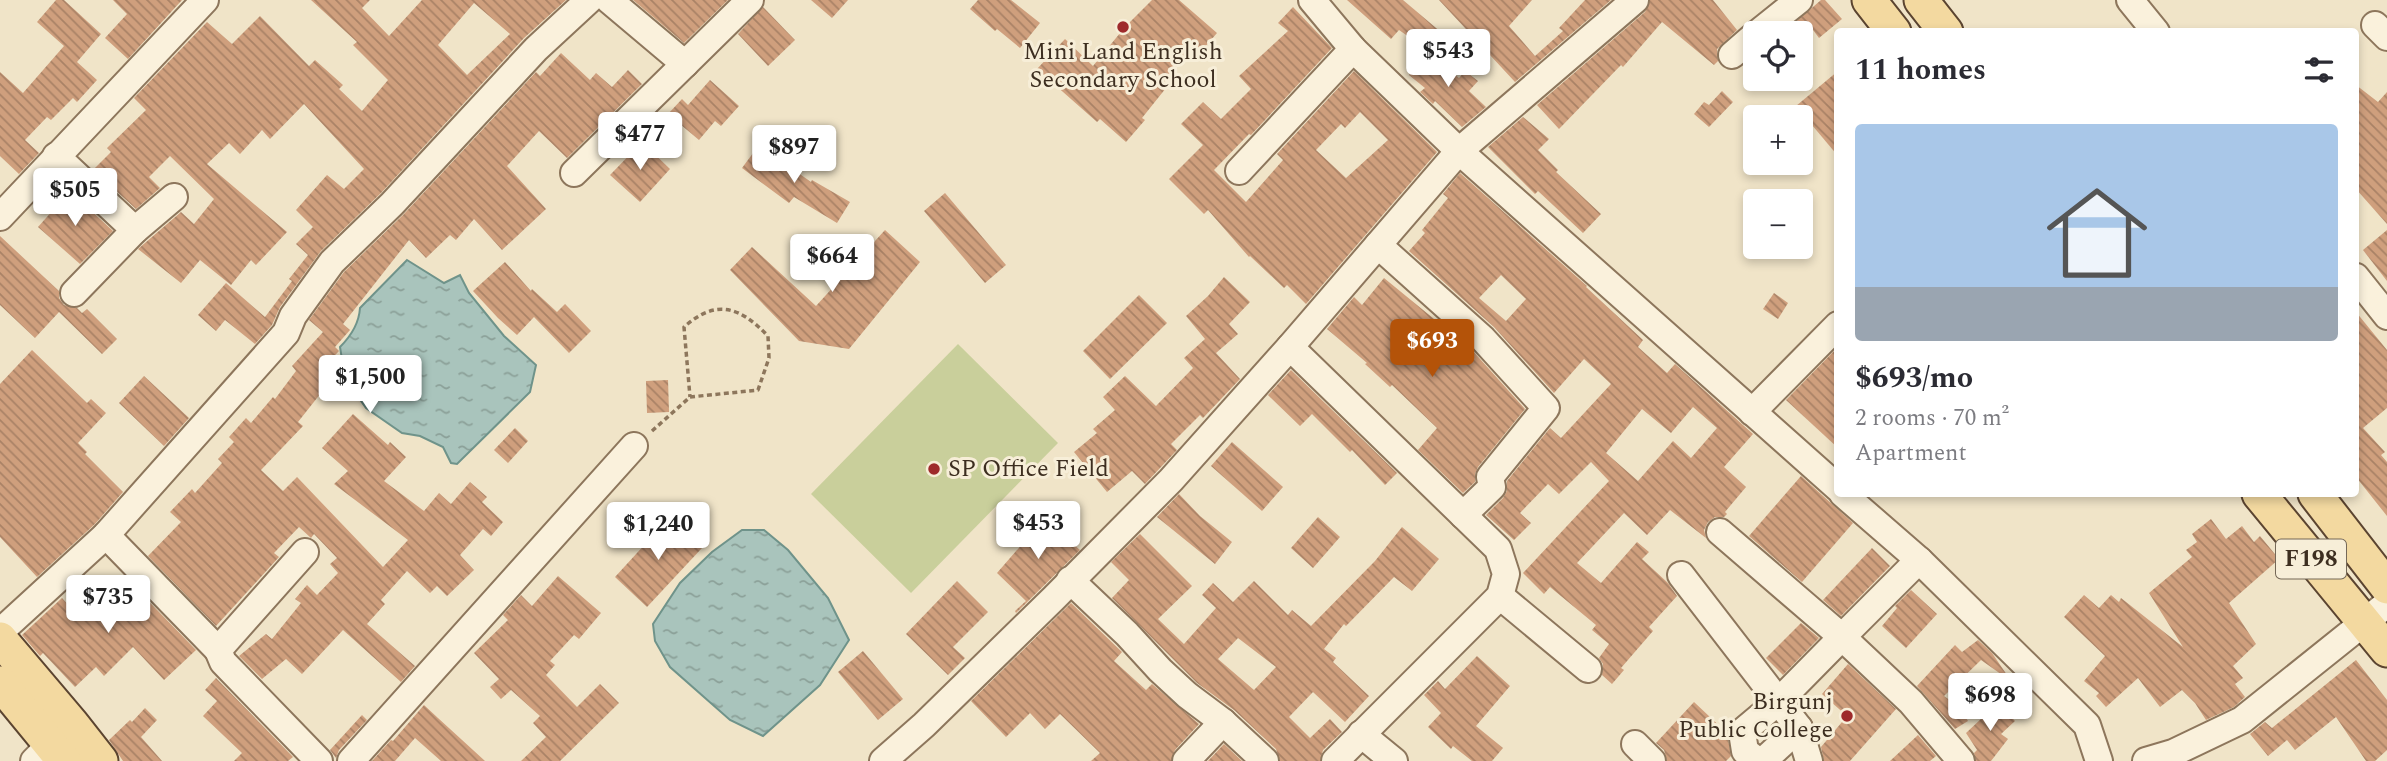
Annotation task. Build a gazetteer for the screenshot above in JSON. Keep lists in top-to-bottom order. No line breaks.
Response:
{"streets":{"main road":["F198"]},"places":["Mini Land English Secondary School","SP Office Field","Birgunj Public College"],"page":{"map_buttons":["+","−"],"heading":"11 homes","price":["$543","$477","$897","$505","$664","$693","$1,500","$453","$1,240","$735","$698"],"list":[{"name":"$693/mo","note":"2 rooms · 70 m² · Apartment"}]}}
